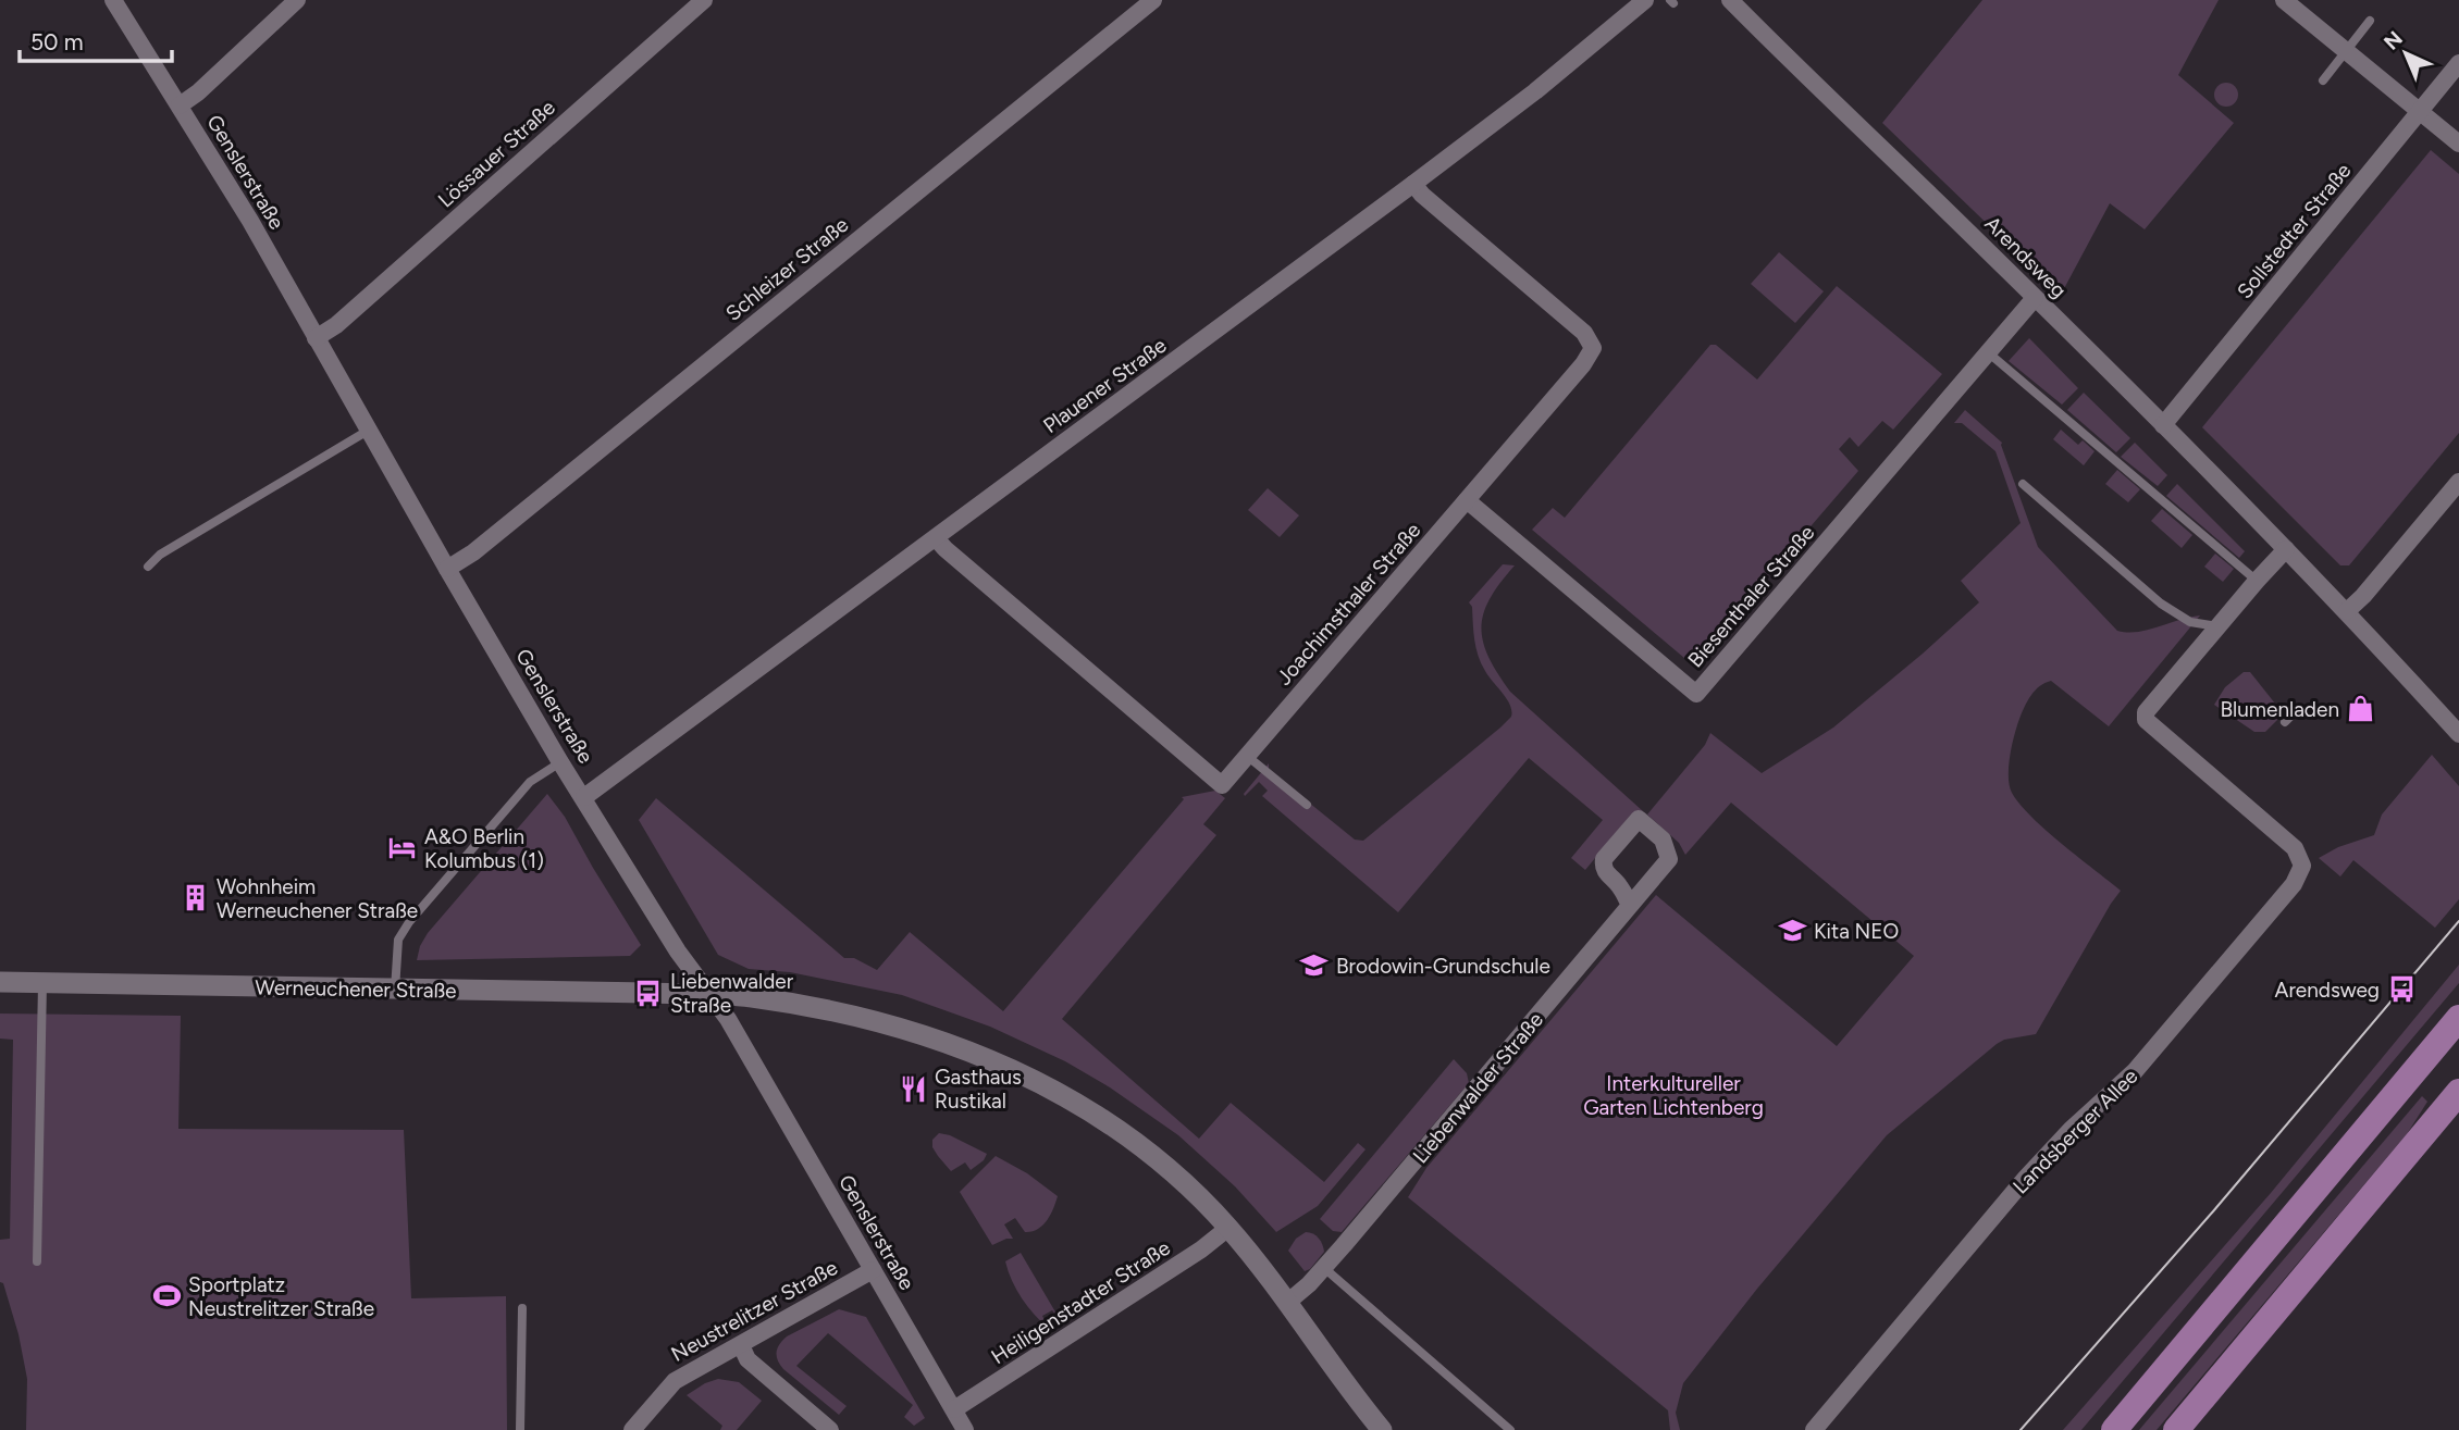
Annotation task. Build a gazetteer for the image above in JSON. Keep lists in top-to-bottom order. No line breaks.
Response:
{"streets":{"street":["Lössauer Straße","Genslerstraße","Sollstedter Straße","Arendsweg","Schleizer Straße","Plauener Straße","Biesenthaler Straße","Joachimsthaler Straße","Werneuchener Straße","Liebenwalder Straße","Landsberger Allee","Heiligenstadter Straße","Neustrelitzer Straße"]},"crossings":[["Lössauer Straße","Genslerstraße"],["Genslerstraße","Schleizer Straße"],["Genslerstraße","Plauener Straße"],["Genslerstraße","Werneuchener Straße"],["Genslerstraße","Heiligenstadter Straße"],["Genslerstraße","Neustrelitzer Straße"],["Sollstedter Straße","Arendsweg"],["Arendsweg","Biesenthaler Straße"],["Plauener Straße","Joachimsthaler Straße"],["Biesenthaler Straße","Joachimsthaler Straße"]],"parks":["Interkultureller Garten Lichtenberg"],"places":{"shop":["Blumenladen"],"hotel":["A&O Berlin Kolumbus (1)"],"building":["Wohnheim Werneuchener Straße"],"school or university":["Kita NEO","Brodowin-Grundschule"],"bus stop":["Arendsweg","Liebenwalder Straße"],"restaurant":["Gasthaus Rustikal"],"sports":["Sportplatz Neustrelitzer Straße"]},"scale_bar":"50 m","north":"top left"}
